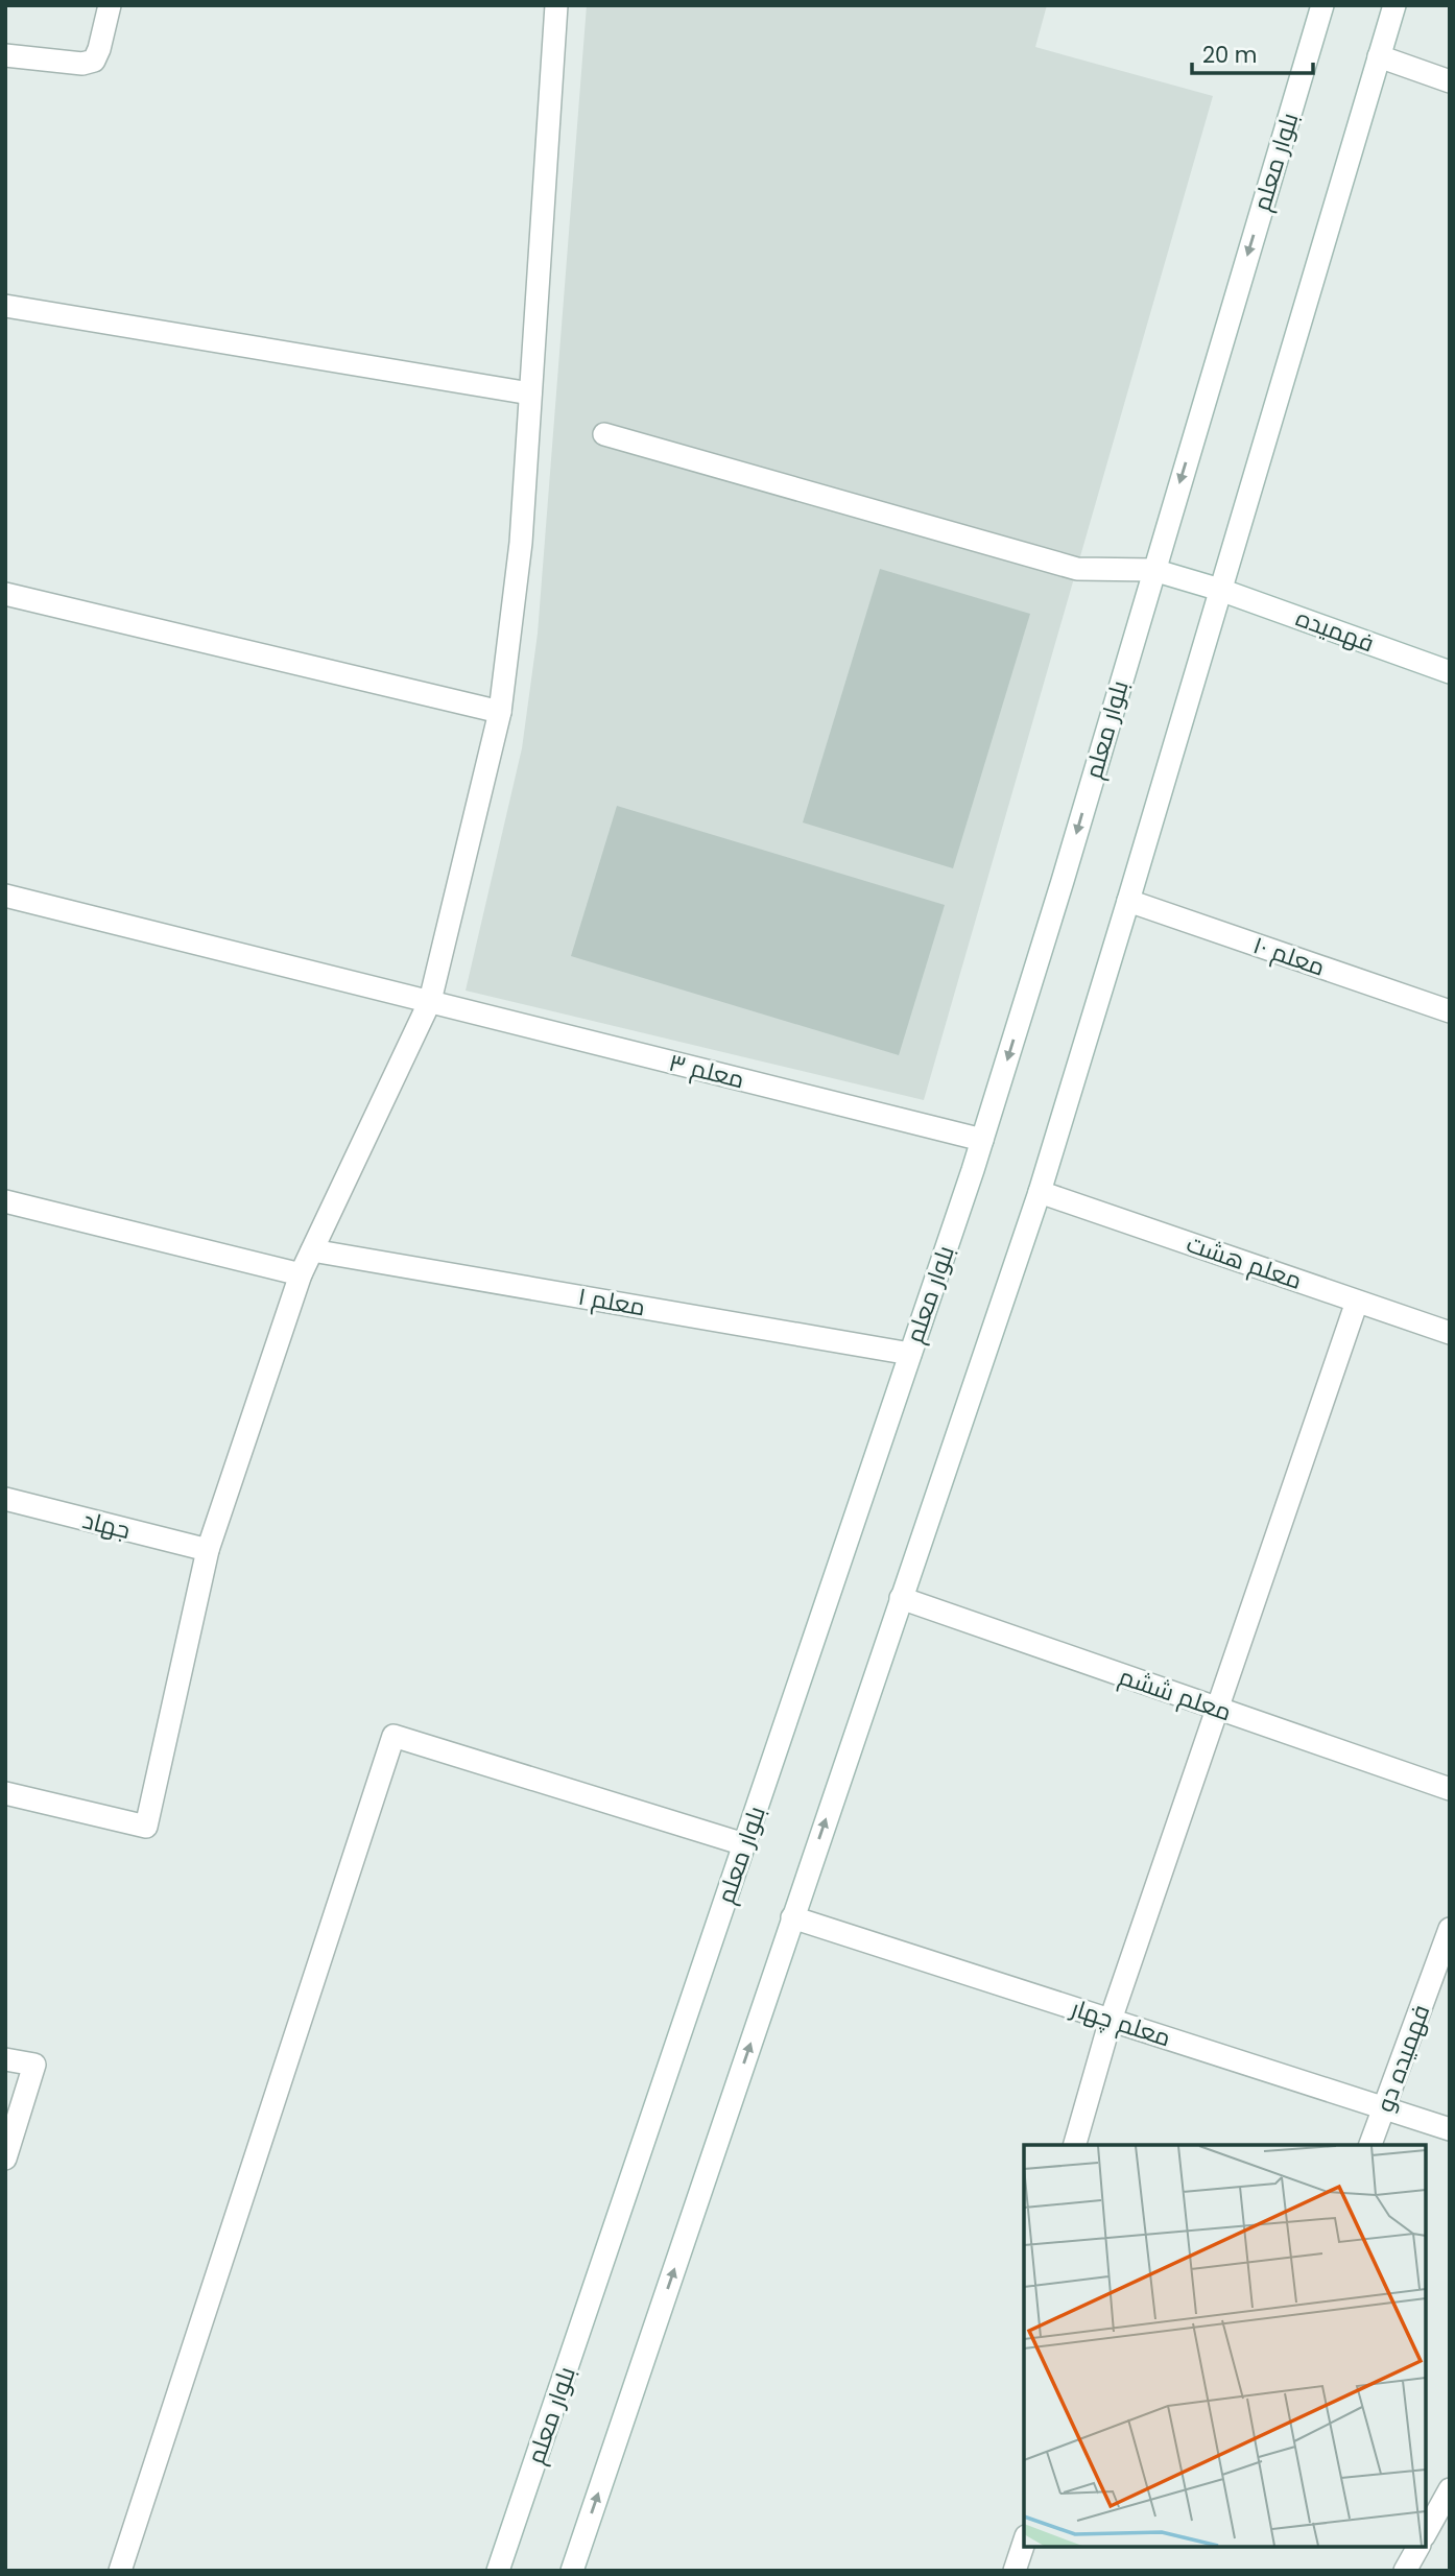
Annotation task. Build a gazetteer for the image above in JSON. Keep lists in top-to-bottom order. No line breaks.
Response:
{"streets":{"street":["بلوار معلم","فهمیده","معلم ۱۰","معلم ۳","معلم هشت","معلم ۱","جهاد","معلم ششم","معلم چهار","فهمیده دو"]},"crossings":[["بلوار معلم","فهمیده"],["بلوار معلم","معلم ۳"],["بلوار معلم","معلم ۱"],["معلم چهار","فهمیده دو"]],"scale_bar":"20 m"}
